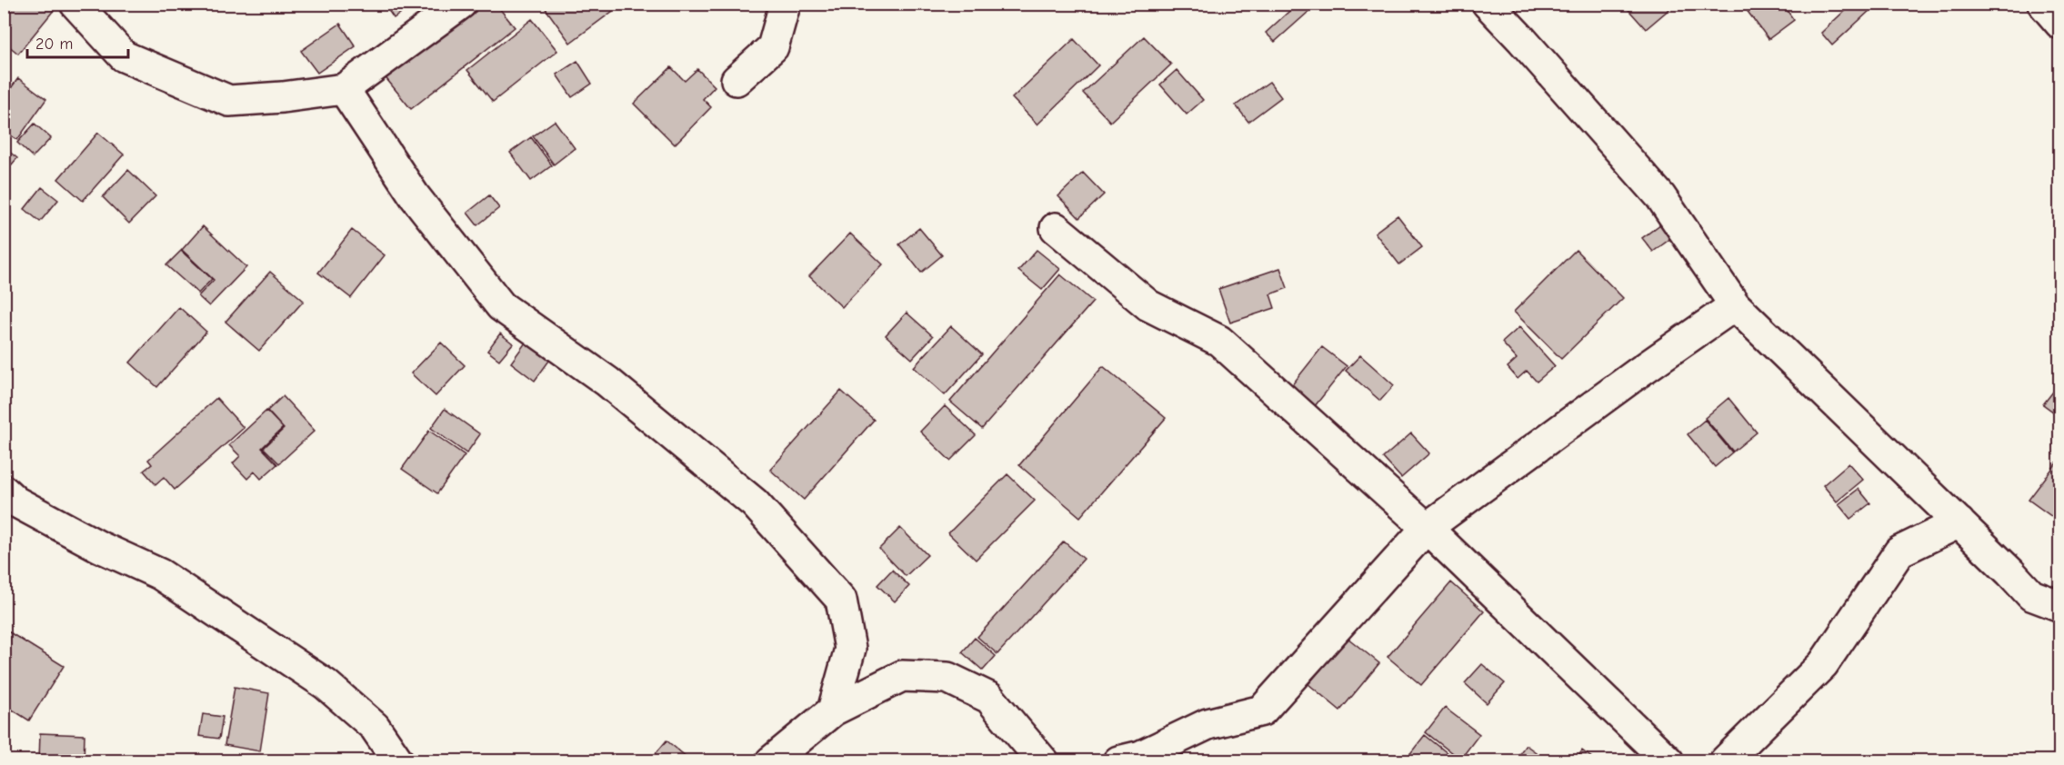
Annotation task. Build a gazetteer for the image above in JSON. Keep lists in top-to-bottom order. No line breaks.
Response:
{"scale_bar":"20 m"}
